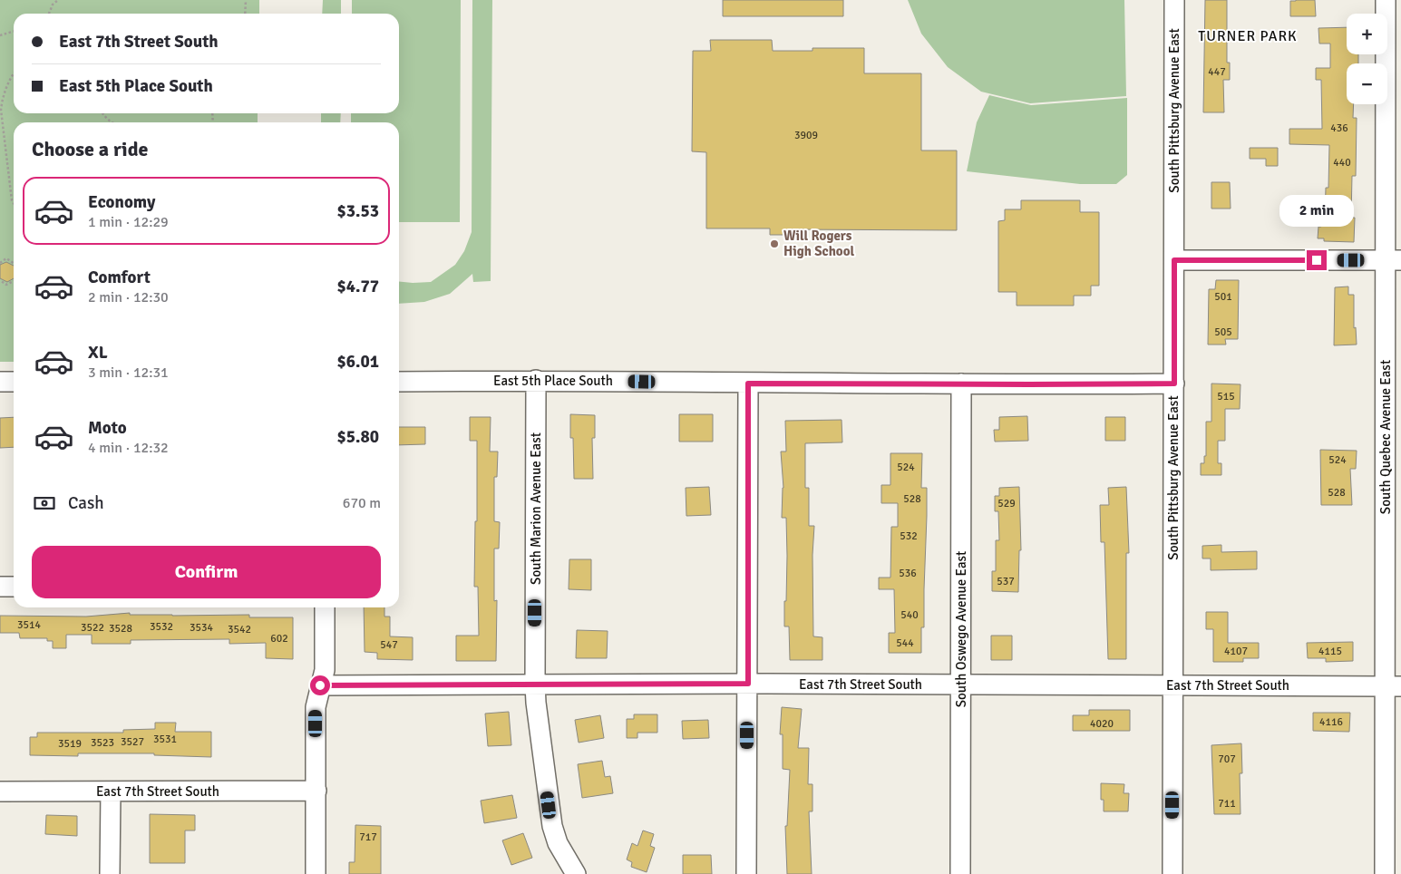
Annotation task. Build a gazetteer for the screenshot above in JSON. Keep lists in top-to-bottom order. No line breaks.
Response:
{"streets":{"street":["South Pittsburg Avenue East","East 5th Place South","South Quebec Avenue East","South Marion Avenue East","South Oswego Avenue East","East 7th Street South"]},"crossings":[["South Pittsburg Avenue East","East 5th Place South"],["South Pittsburg Avenue East","East 7th Street South"],["East 5th Place South","South Marion Avenue East"],["East 5th Place South","South Oswego Avenue East"],["South Quebec Avenue East","East 7th Street South"],["South Marion Avenue East","East 7th Street South"],["South Oswego Avenue East","East 7th Street South"]],"districts":["TURNER PARK"],"places":["Will Rogers High School"],"house_numbers":["447","436","3909","440","501","505","515","524","524","528","528","529","532","536","537","540","3514","3532","3522","3534","3528","3542","602","544","547","4107","4115","4116","4020","3531","3527","3523","3519","707","711","717"],"page":{"map_buttons":["+","−"],"banner":["East 7th Street South","East 5th Place South"],"heading":"Choose a ride","list":[{"name":"Economy","note":"1 min · 12:29","value":"$3.53"},{"name":"Comfort","note":"2 min · 12:30","value":"$4.77"},{"name":"XL","note":"3 min · 12:31","value":"$6.01"},{"name":"Moto","note":"4 min · 12:32","value":"$5.80"}],"bubble":"2 min","pay":["Cash","670 m"],"buttons":"Confirm"}}
